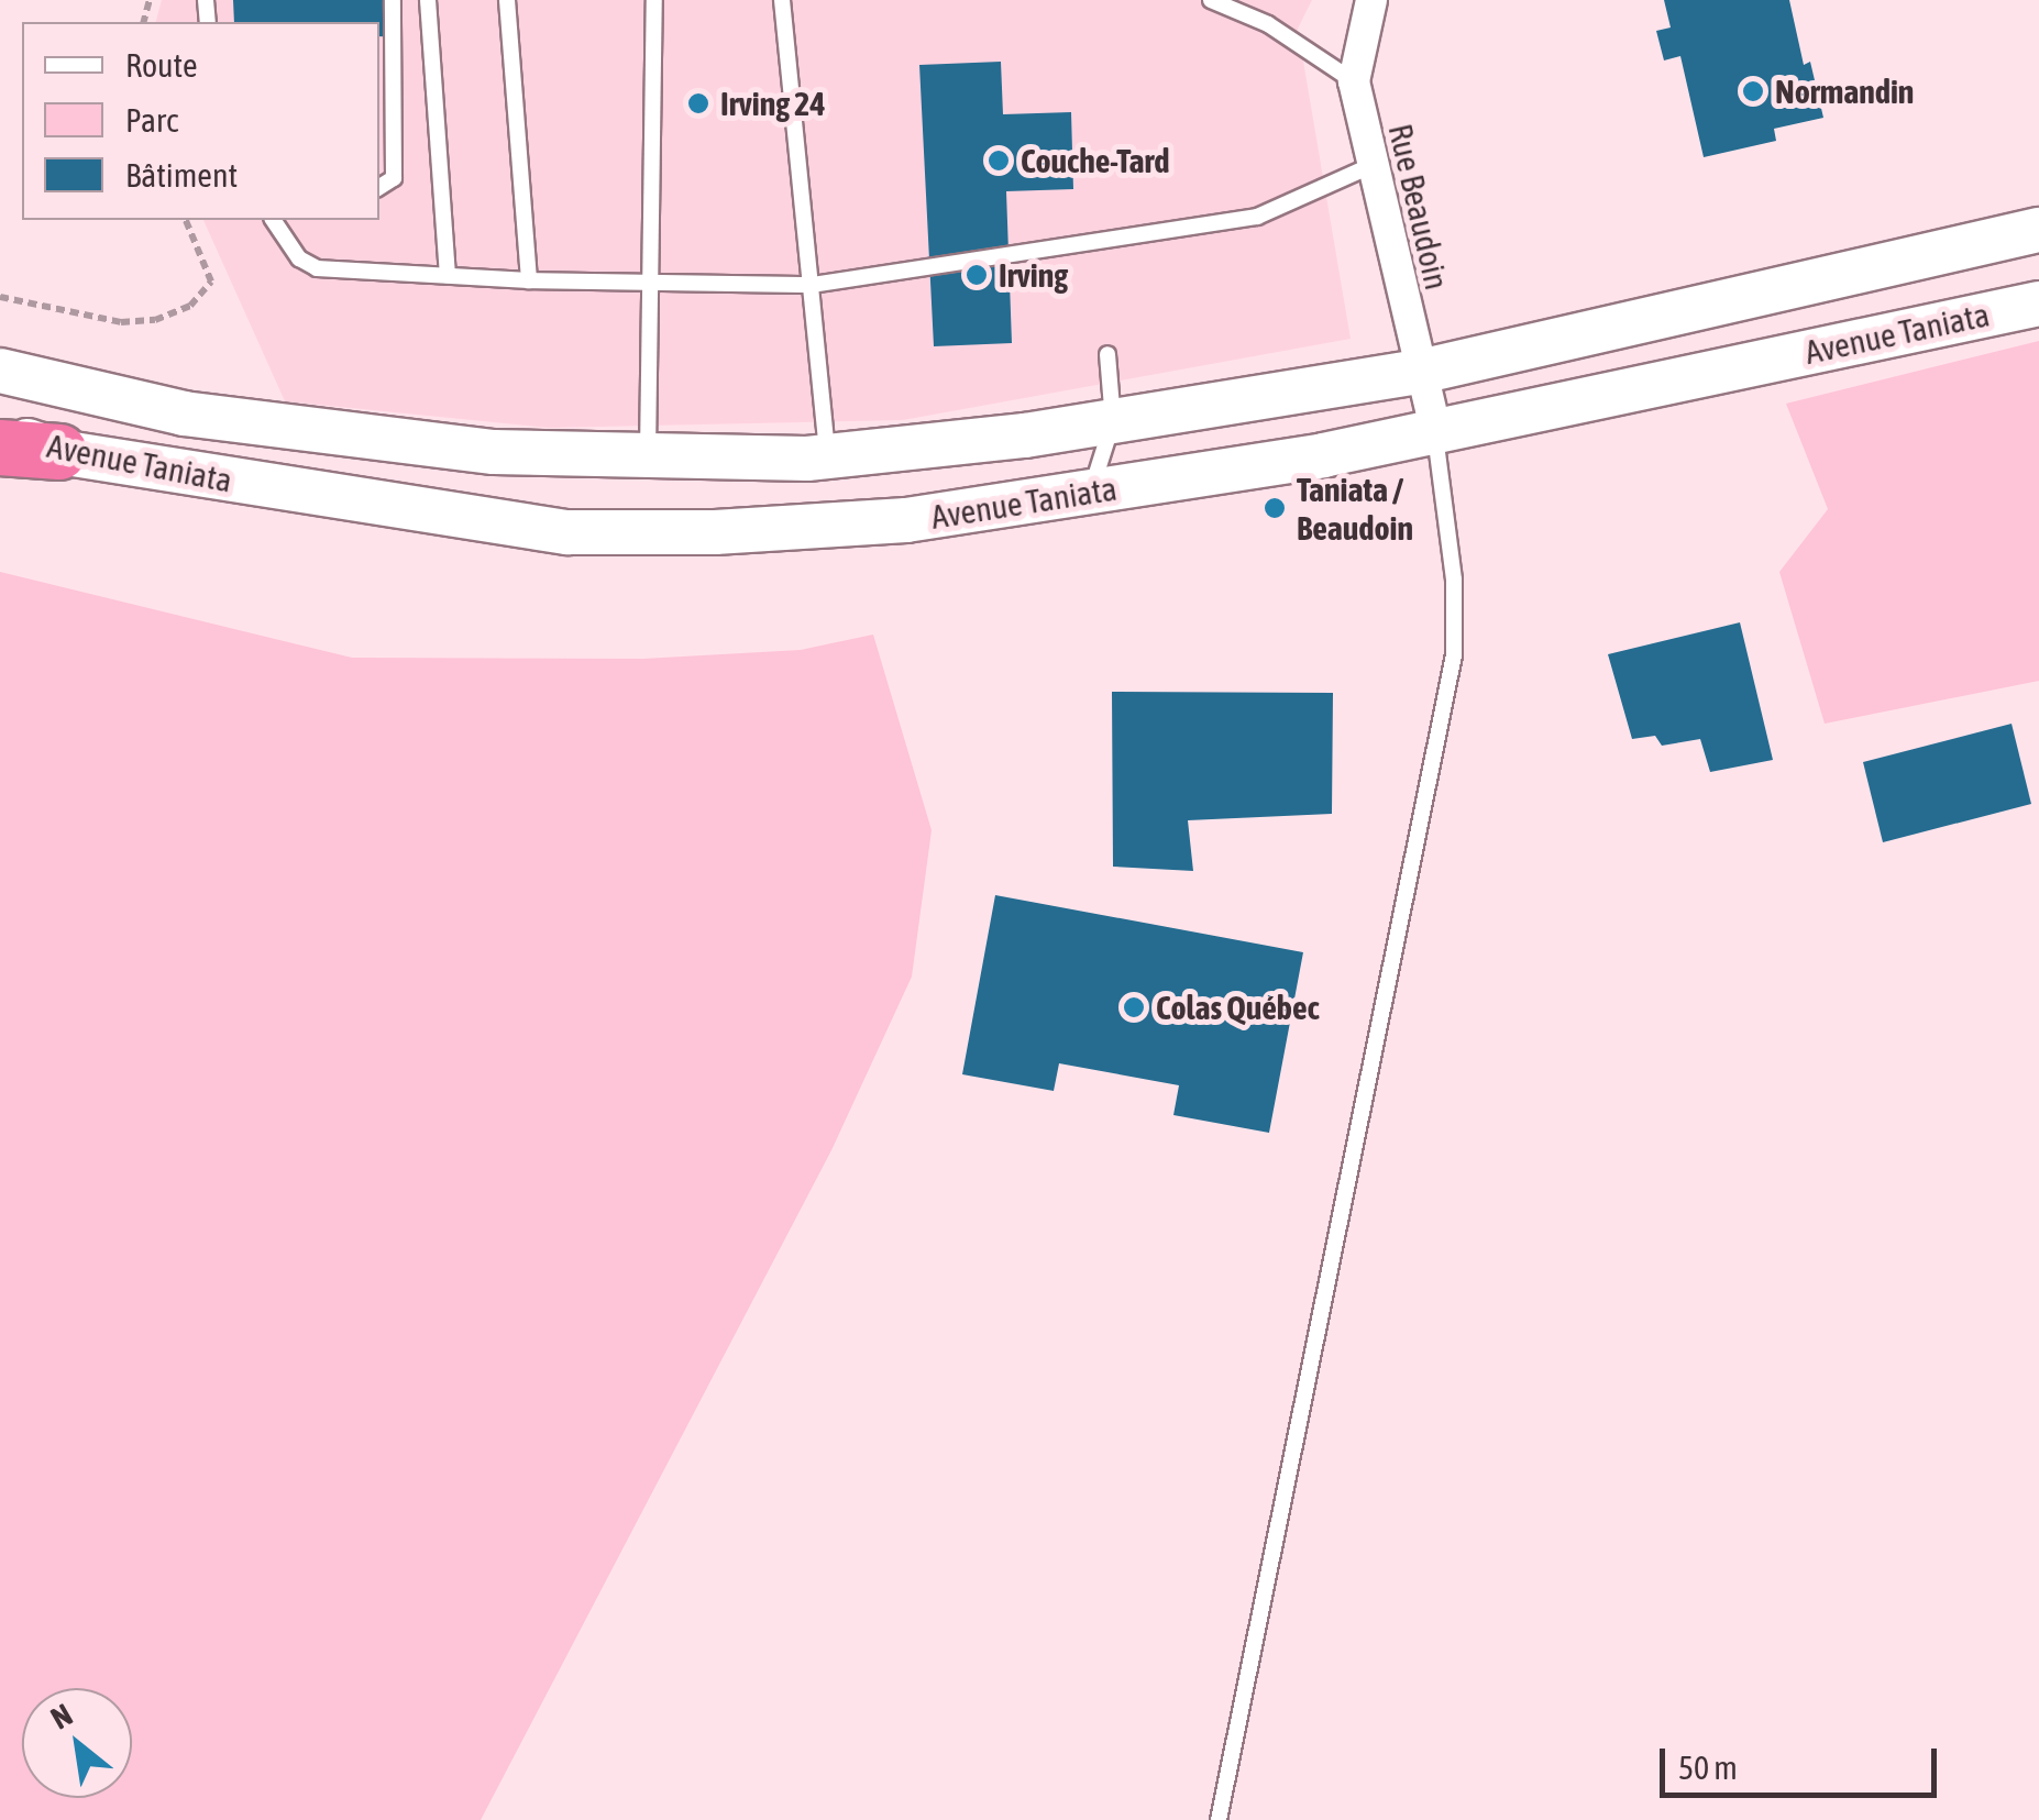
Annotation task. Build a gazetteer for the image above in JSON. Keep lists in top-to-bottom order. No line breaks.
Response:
{"streets":{"main road":["Avenue Taniata"],"street":["Rue Beaudoin"]},"crossings":[["Rue Beaudoin","Avenue Taniata"]],"places":["Normandin","Irving 24","Couche-Tard","Irving","Taniata / Beaudoin","Colas Québec"],"legend":["Route","Parc","Bâtiment"],"scale_bar":"50 m","north":"top left"}
